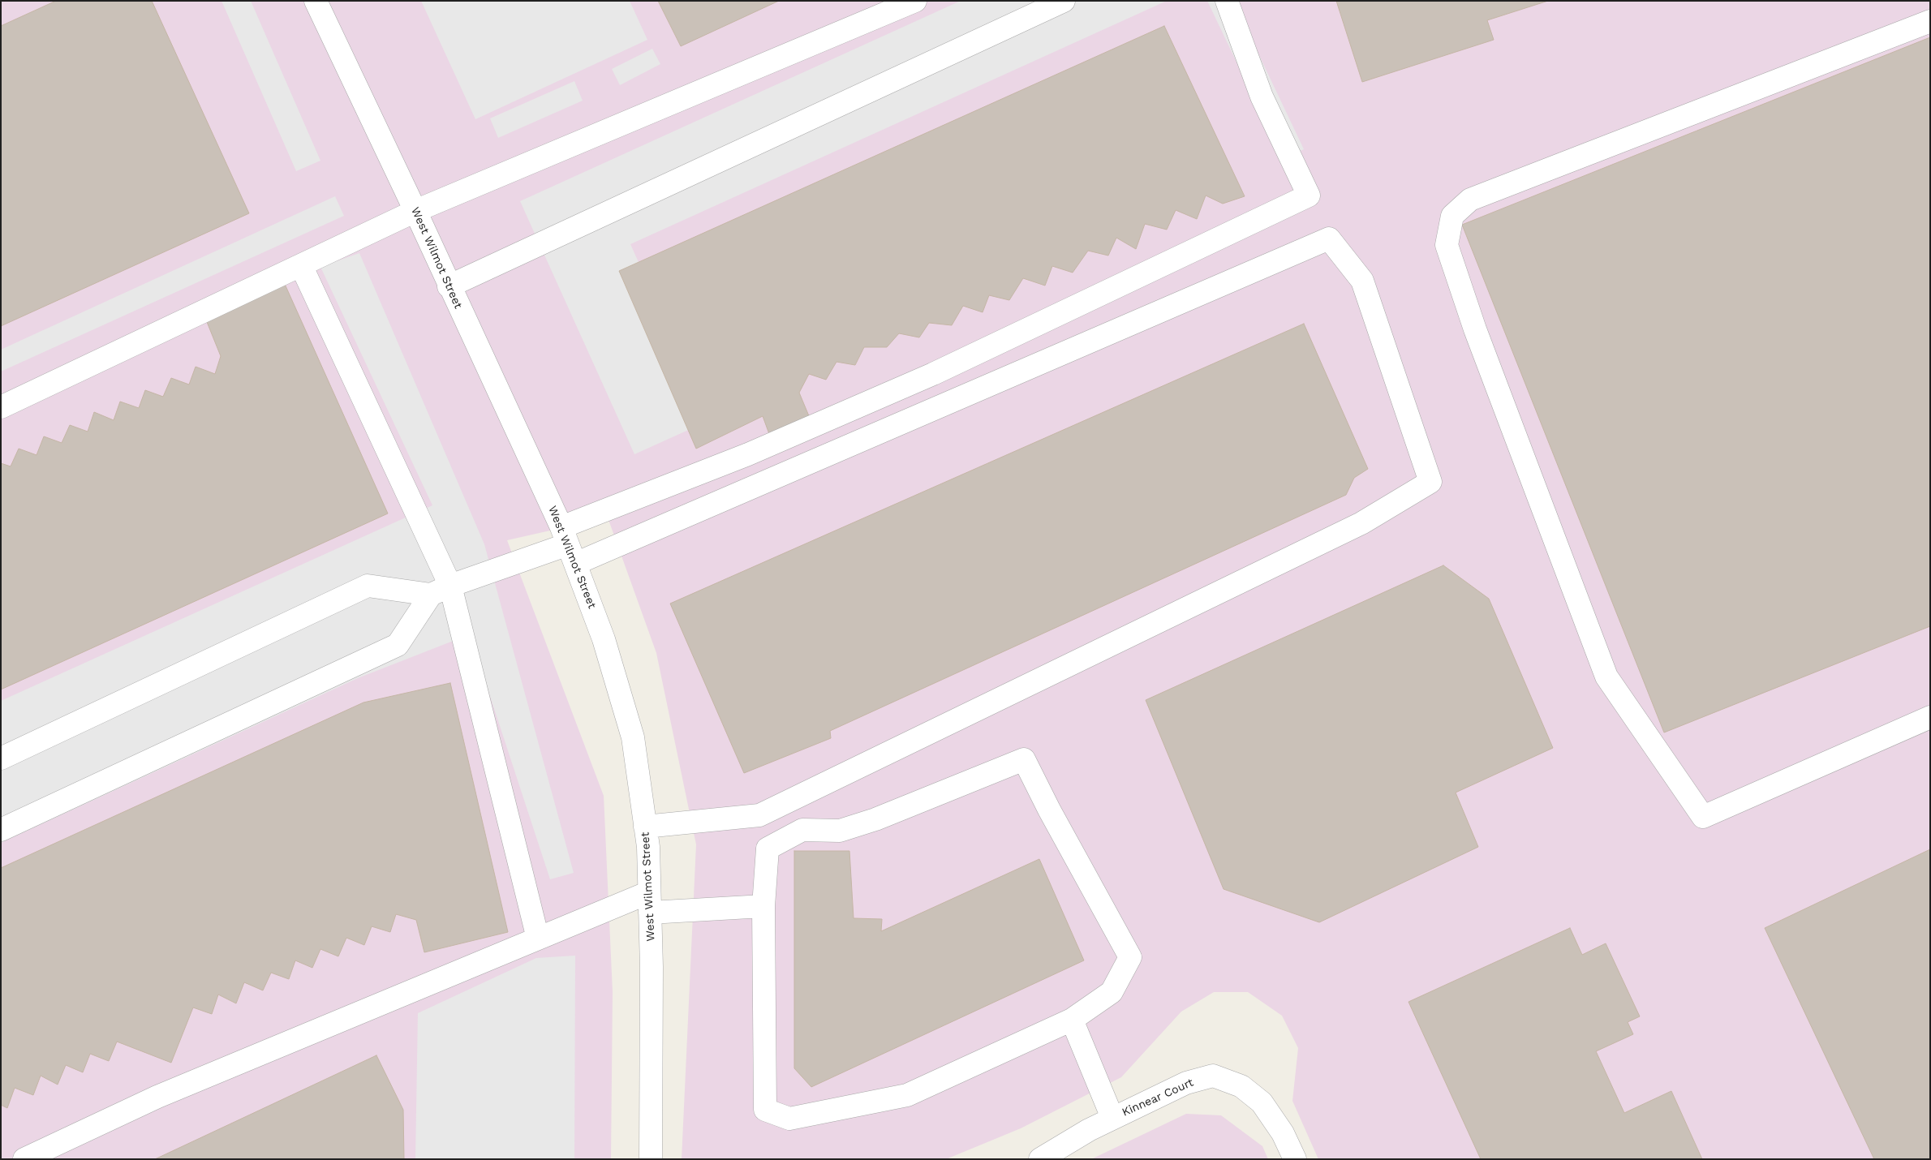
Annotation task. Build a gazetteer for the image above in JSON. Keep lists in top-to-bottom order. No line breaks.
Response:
{"streets":{"street":["West Wilmot Street","Kinnear Court"]}}
